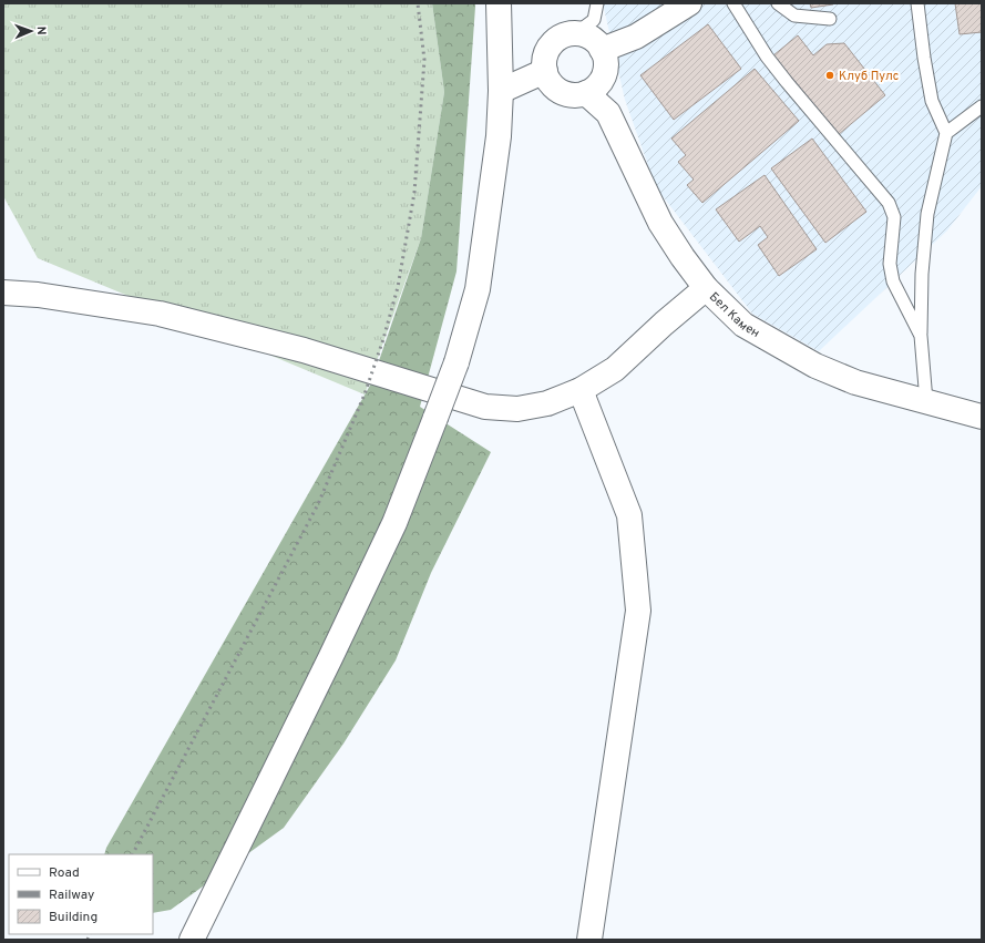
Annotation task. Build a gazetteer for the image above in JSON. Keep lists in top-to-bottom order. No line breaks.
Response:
{"streets":{"street":["Бел Камен"]},"places":["Клуб Пулс"],"legend":["Road","Railway","Building"],"north":"right"}
